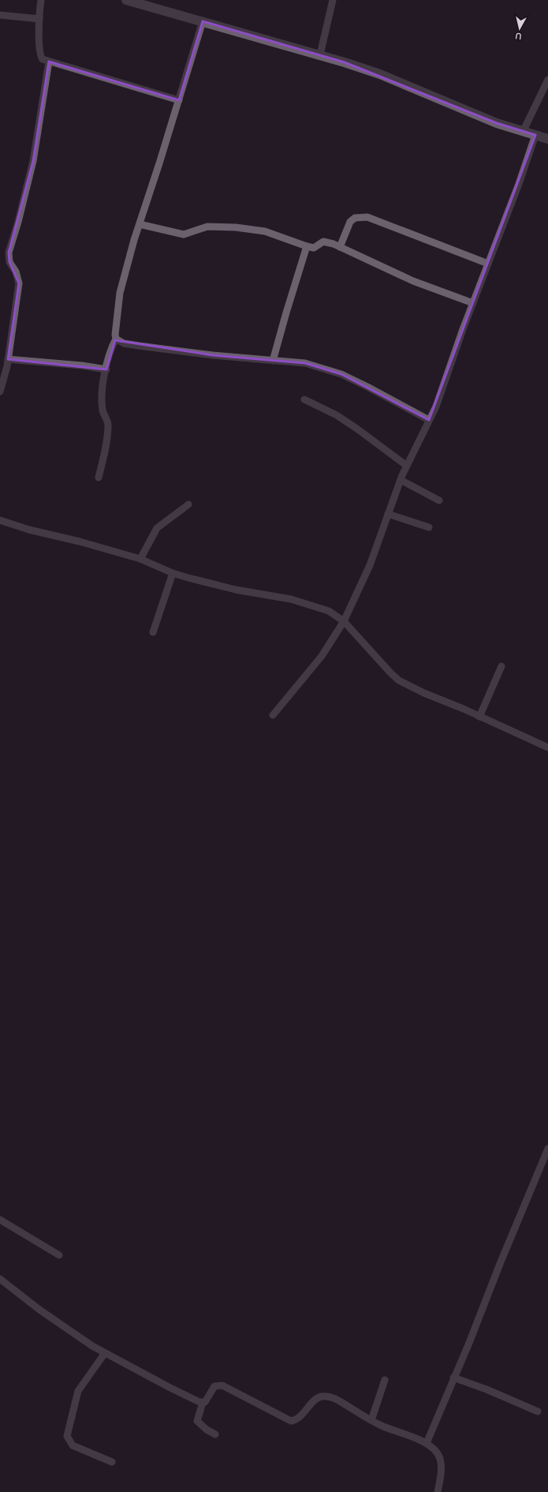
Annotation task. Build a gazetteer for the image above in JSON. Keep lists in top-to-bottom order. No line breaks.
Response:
{"north":"bottom"}
